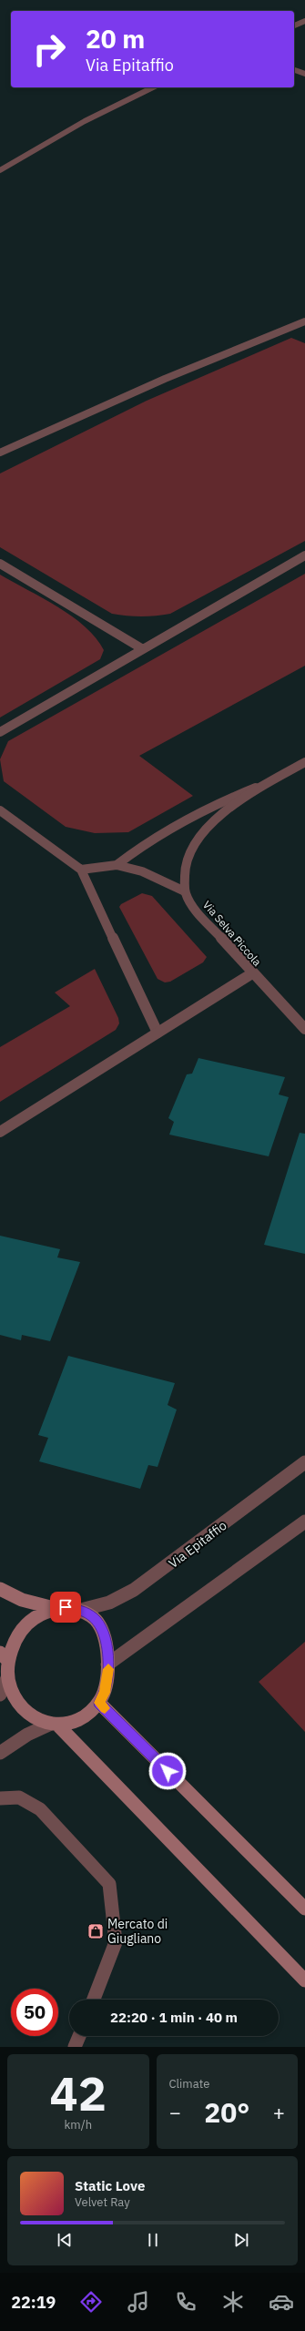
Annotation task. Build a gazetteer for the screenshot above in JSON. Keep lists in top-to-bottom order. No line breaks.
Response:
{"streets":{"main road":["Via Epitaffio"],"street":["Via Selva Piccola"]},"places":{"shop":["Mercato di Giugliano"]},"page":{"turn":["20 m","Via Epitaffio"],"limit":"50","trip":"22:20 · 1 min · 40 m","tile":[["42","km/h"],"Climate"],"heat":["−","20°","+"],"song":["Static Love","Velvet Ray"],"tabs":"22:19"}}
